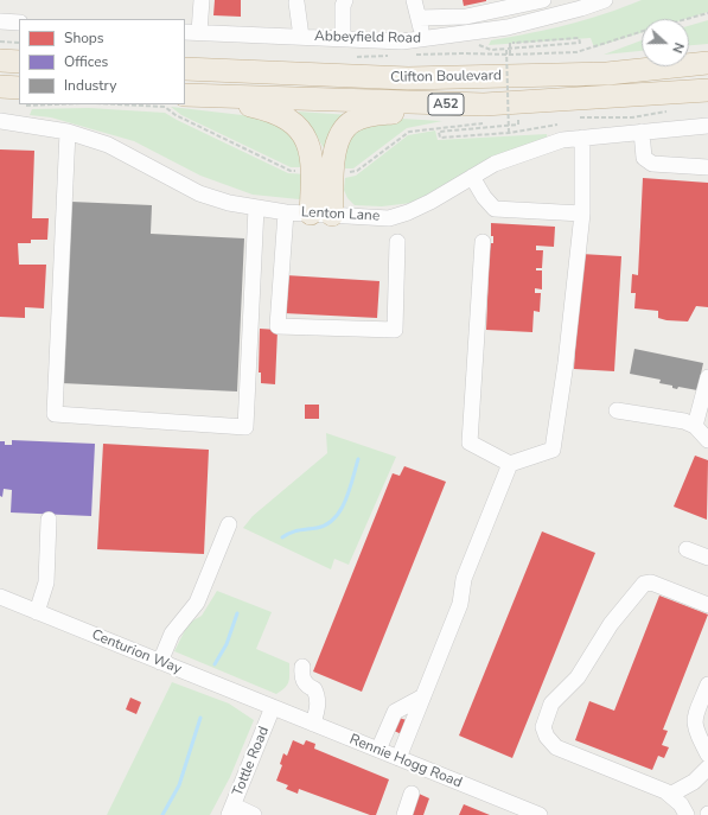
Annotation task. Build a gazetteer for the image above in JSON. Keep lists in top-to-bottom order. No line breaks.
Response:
{"streets":{"highway":["Clifton Boulevard","A52"],"street":["Abbeyfield Road","Lenton Lane","Centurion Way","Tottle Road","Rennie Hogg Road"]},"crossings":[["Centurion Way","Tottle Road"],["Centurion Way","Rennie Hogg Road"],["Tottle Road","Rennie Hogg Road"]],"legend":["Shops","Offices","Industry"],"north":"right"}
